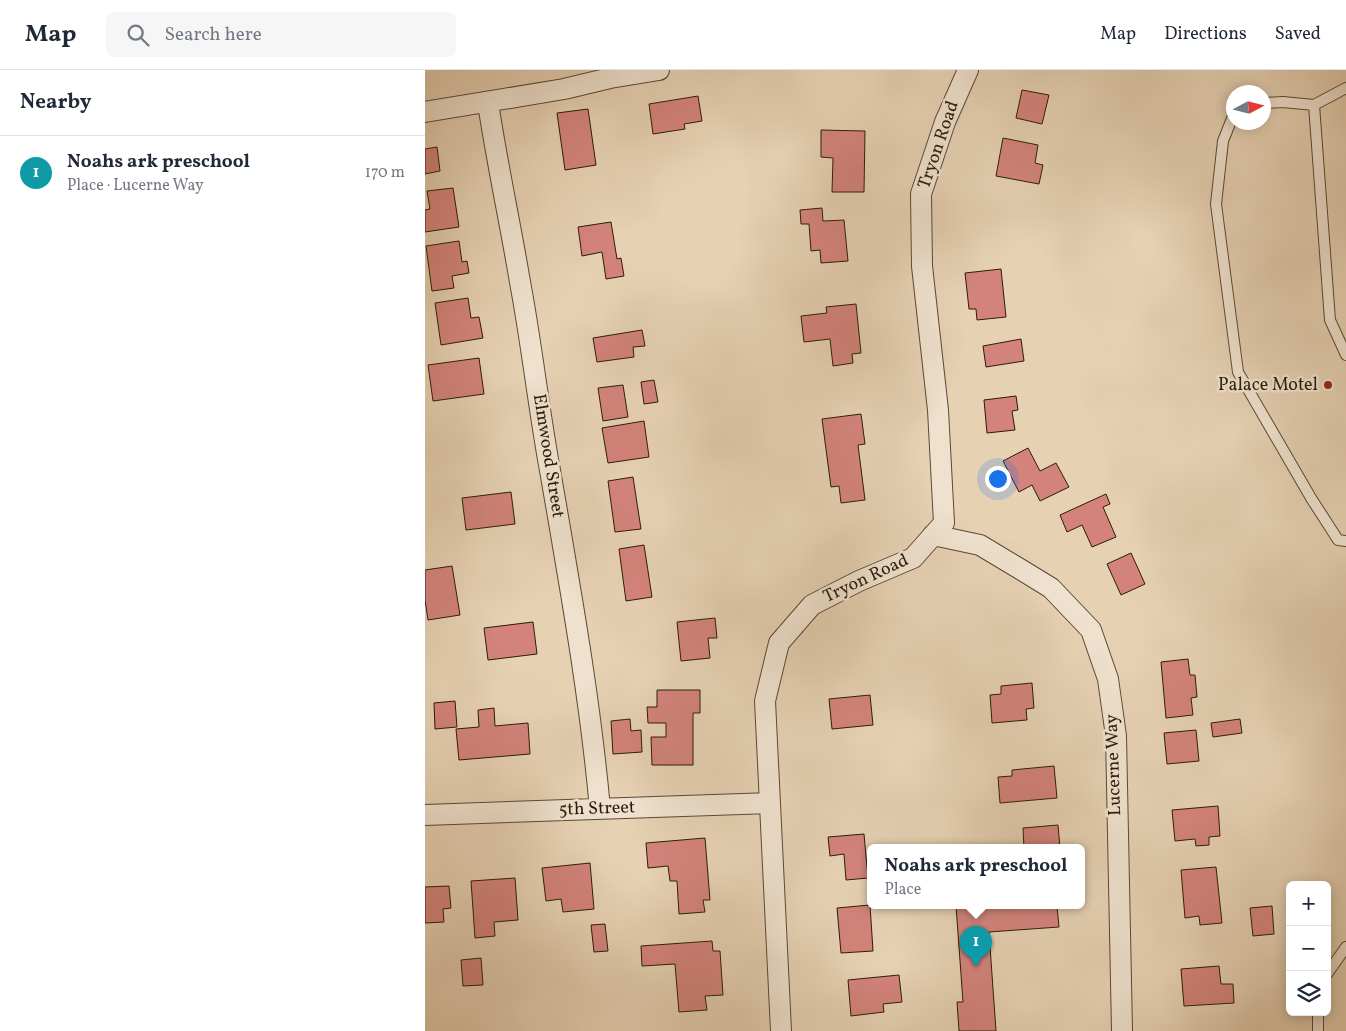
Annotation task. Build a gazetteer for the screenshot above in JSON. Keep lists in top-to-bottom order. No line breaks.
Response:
{"streets":{"street":["Tryon Road","Elmwood Street","Lucerne Way","5th Street"]},"crossings":[["Tryon Road","Lucerne Way"],["Tryon Road","5th Street"],["Elmwood Street","5th Street"]],"places":["Palace Motel"],"north":"right","page":{"header":"Map","search":"Search here","nav":["Map","Directions","Saved"],"heading":"Nearby","list":[{"mark":"1","name":"Noahs ark preschool","note":"Place · Lucerne Way","value":"170 m"}],"popup":["Noahs ark preschool","Place"],"map_buttons":["+","−"],"pins":"1"}}
